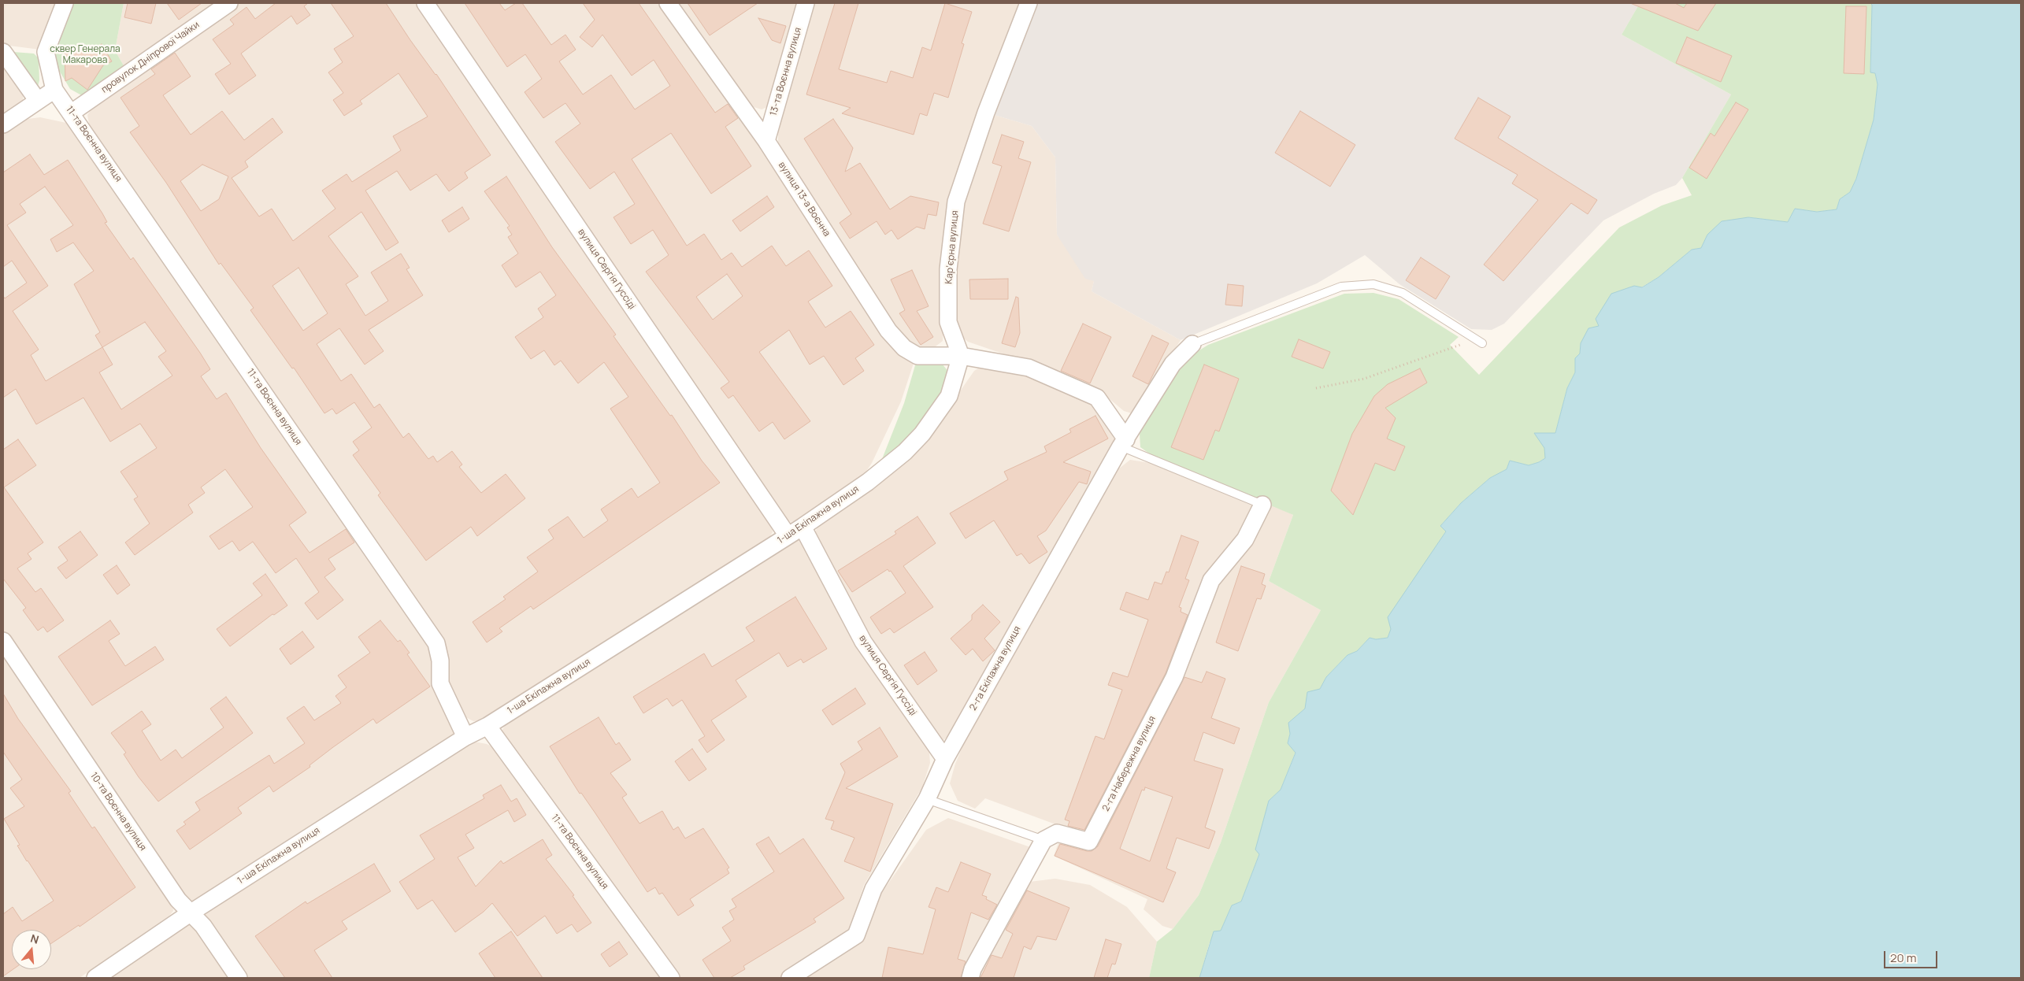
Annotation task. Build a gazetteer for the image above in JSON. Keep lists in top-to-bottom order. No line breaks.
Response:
{"streets":{"street":["провулок Дніпрової Чайки","13-та Воєнна вулиця","11-та Воєнна вулиця","вулиця 13-а Воєнна","Карʼєрна вулиця","вулиця Сергія Гуссіді","1-ша Екіпажна вулиця","2-га Екіпажна вулиця","2-га Набережна вулиця","10-та Воєнна вулиця"]},"crossings":[["провулок Дніпрової Чайки","11-та Воєнна вулиця"],["13-та Воєнна вулиця","вулиця 13-а Воєнна"],["11-та Воєнна вулиця","1-ша Екіпажна вулиця"],["вулиця 13-а Воєнна","Карʼєрна вулиця"],["вулиця 13-а Воєнна","1-ша Екіпажна вулиця"],["Карʼєрна вулиця","1-ша Екіпажна вулиця"],["вулиця Сергія Гуссіді","1-ша Екіпажна вулиця"],["вулиця Сергія Гуссіді","2-га Екіпажна вулиця"],["1-ша Екіпажна вулиця","10-та Воєнна вулиця"]],"parks":["сквер Генерала Макарова"],"scale_bar":"20 m","north":"top"}
